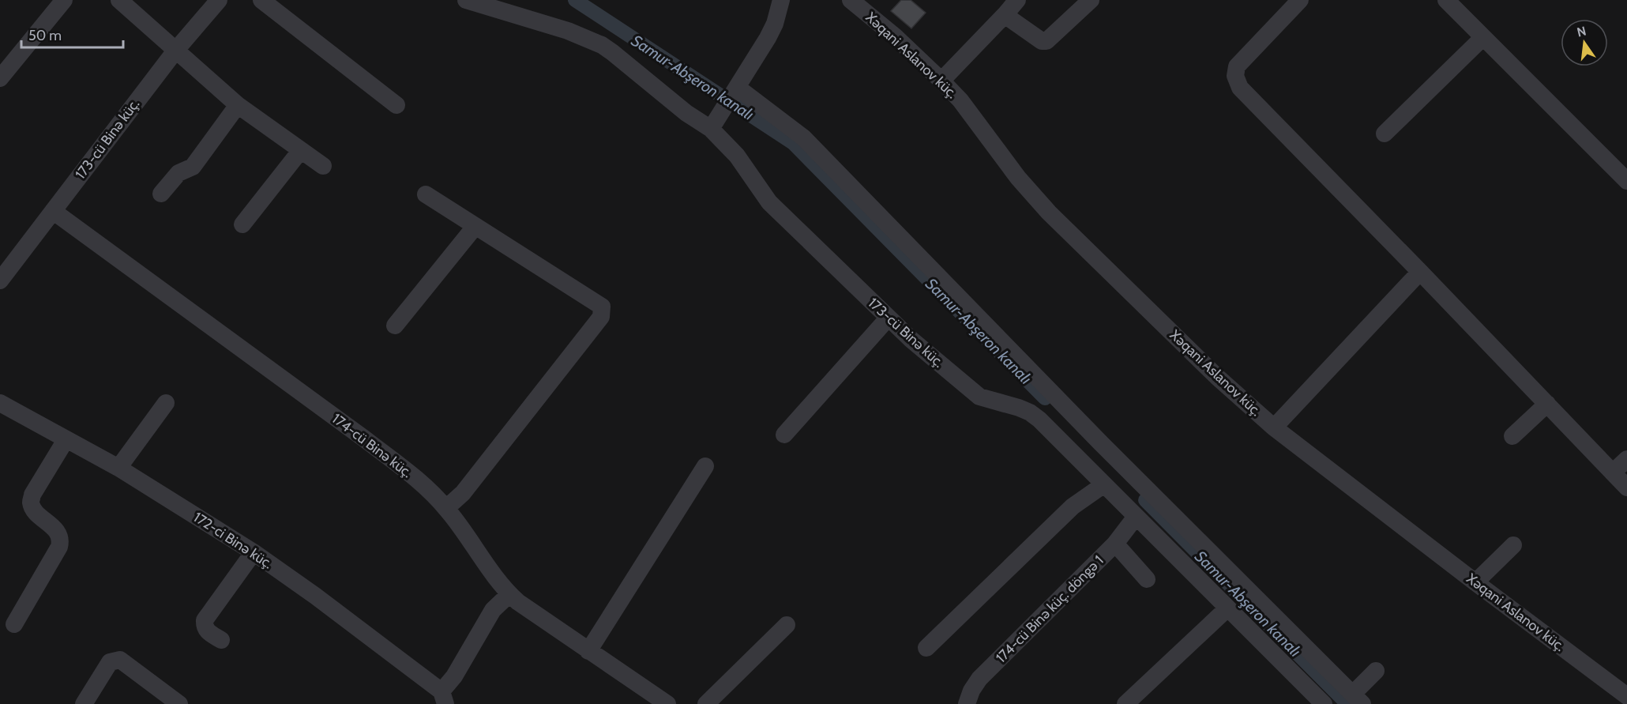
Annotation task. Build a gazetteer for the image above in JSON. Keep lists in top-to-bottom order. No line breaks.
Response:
{"streets":{"street":["Xəqani Aslanov küç.","173-cü Binə küç.","174-cü Binə küç.","172-ci Binə küç.","174-cü Binə küç. döngə 1"]},"crossings":[["173-cü Binə küç.","174-cü Binə küç."],["173-cü Binə küç.","174-cü Binə küç. döngə 1"]],"water":["Samur-Abşeron kanalı"],"scale_bar":"50 m","north":"top"}
